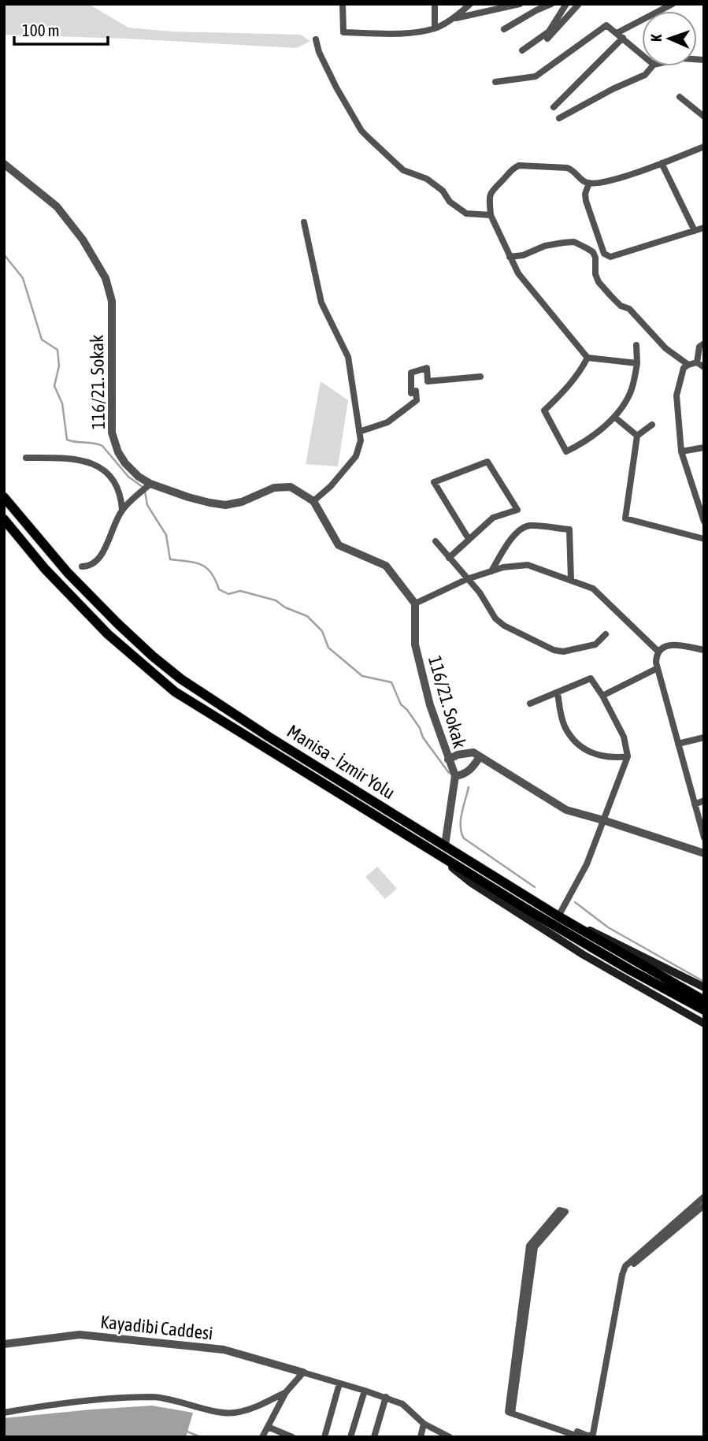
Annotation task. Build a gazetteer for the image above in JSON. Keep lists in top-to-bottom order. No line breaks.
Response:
{"streets":{"highway":["Manisa - İzmir Yolu"],"street":["116/21. Sokak","Kayadibi Caddesi"]},"crossings":[["116/21. Sokak","Manisa - İzmir Yolu"]],"scale_bar":"100 m","north":"left"}
